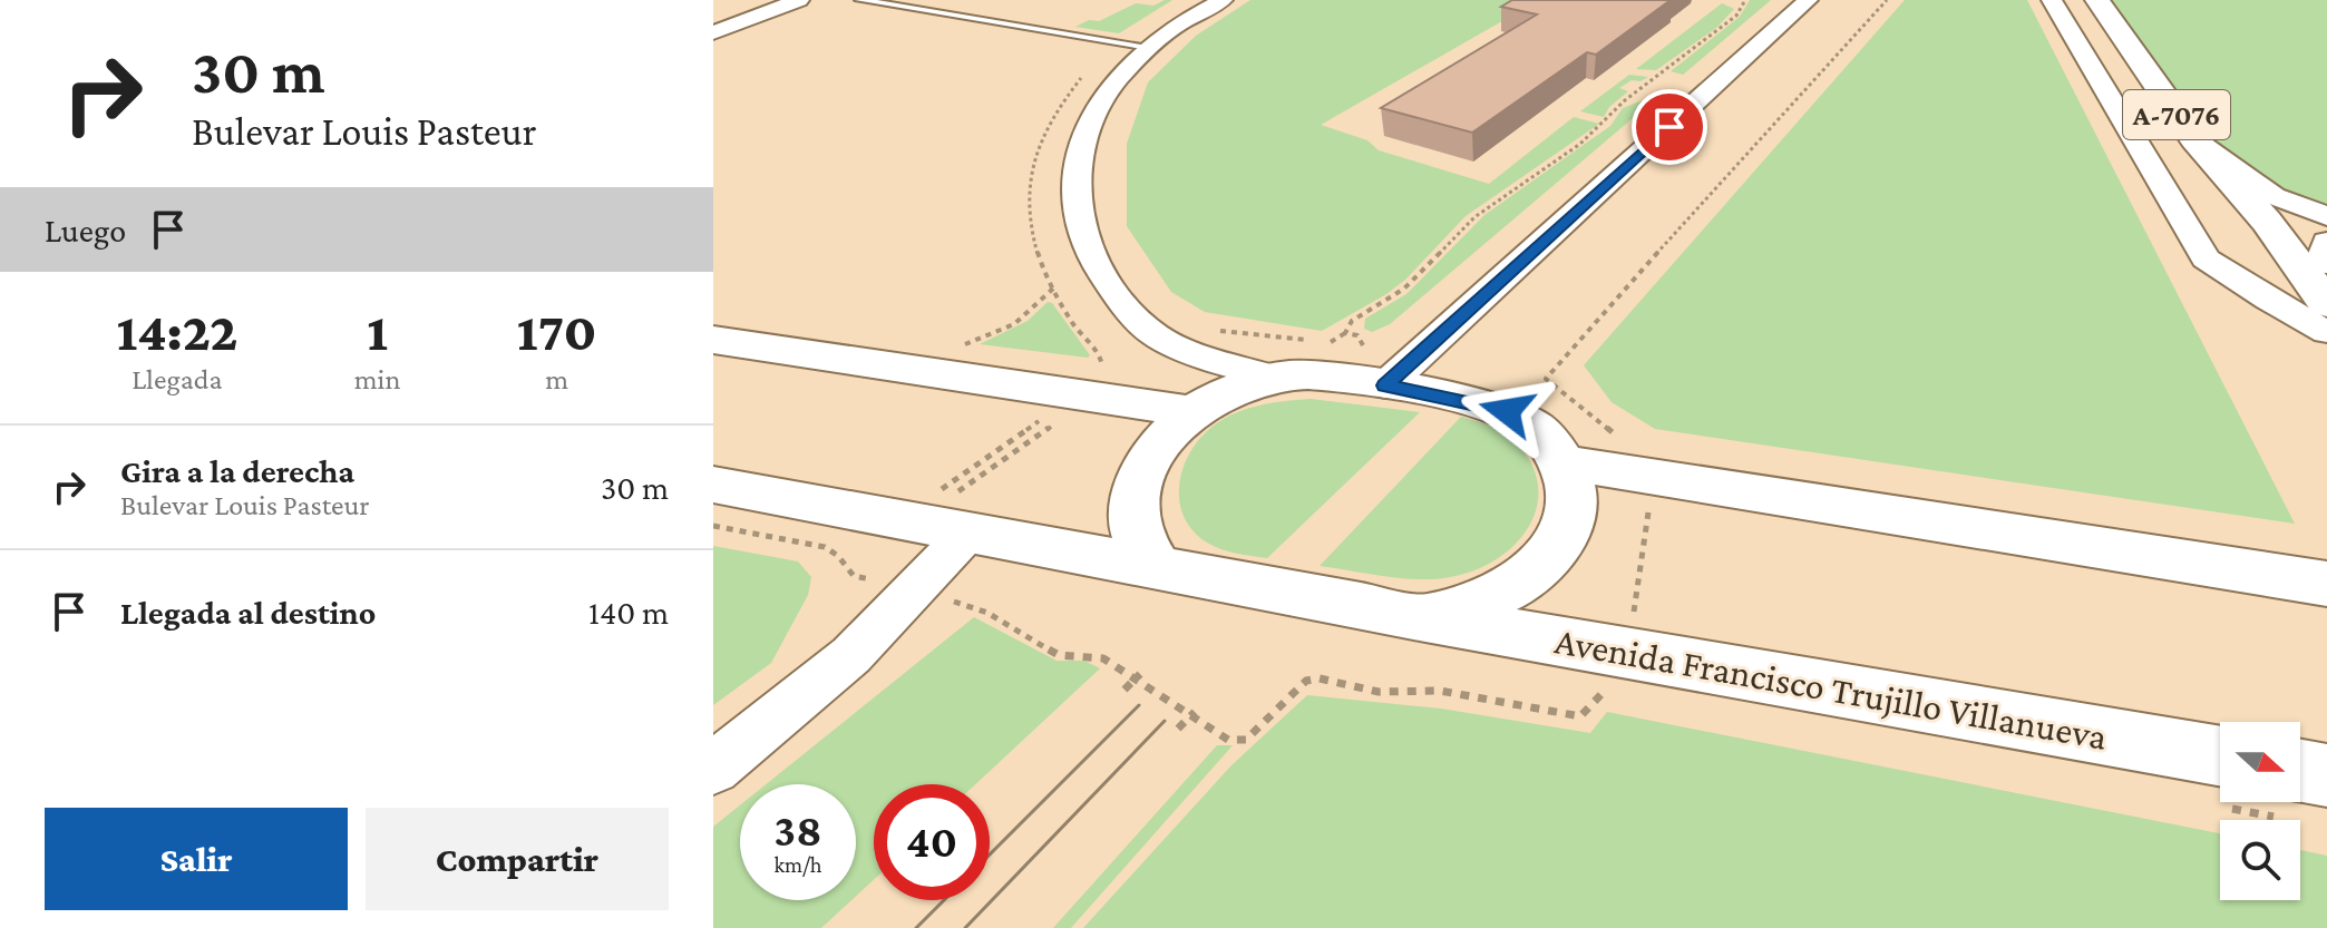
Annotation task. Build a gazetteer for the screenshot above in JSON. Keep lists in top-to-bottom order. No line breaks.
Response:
{"streets":{"street":["A-7076","Avenida Francisco Trujillo Villanueva"]},"north":"right","page":{"turn":["30 m","Bulevar Louis Pasteur"],"then":"Luego","eta":["14:22","Llegada","1","min","170","m"],"list":[{"name":"Gira a la derecha","note":"Bulevar Louis Pasteur","value":"30 m"},{"name":"Llegada al destino","value":"140 m"}],"speed":"38 km/h","limit":"40","buttons":["Salir","Compartir"]}}
